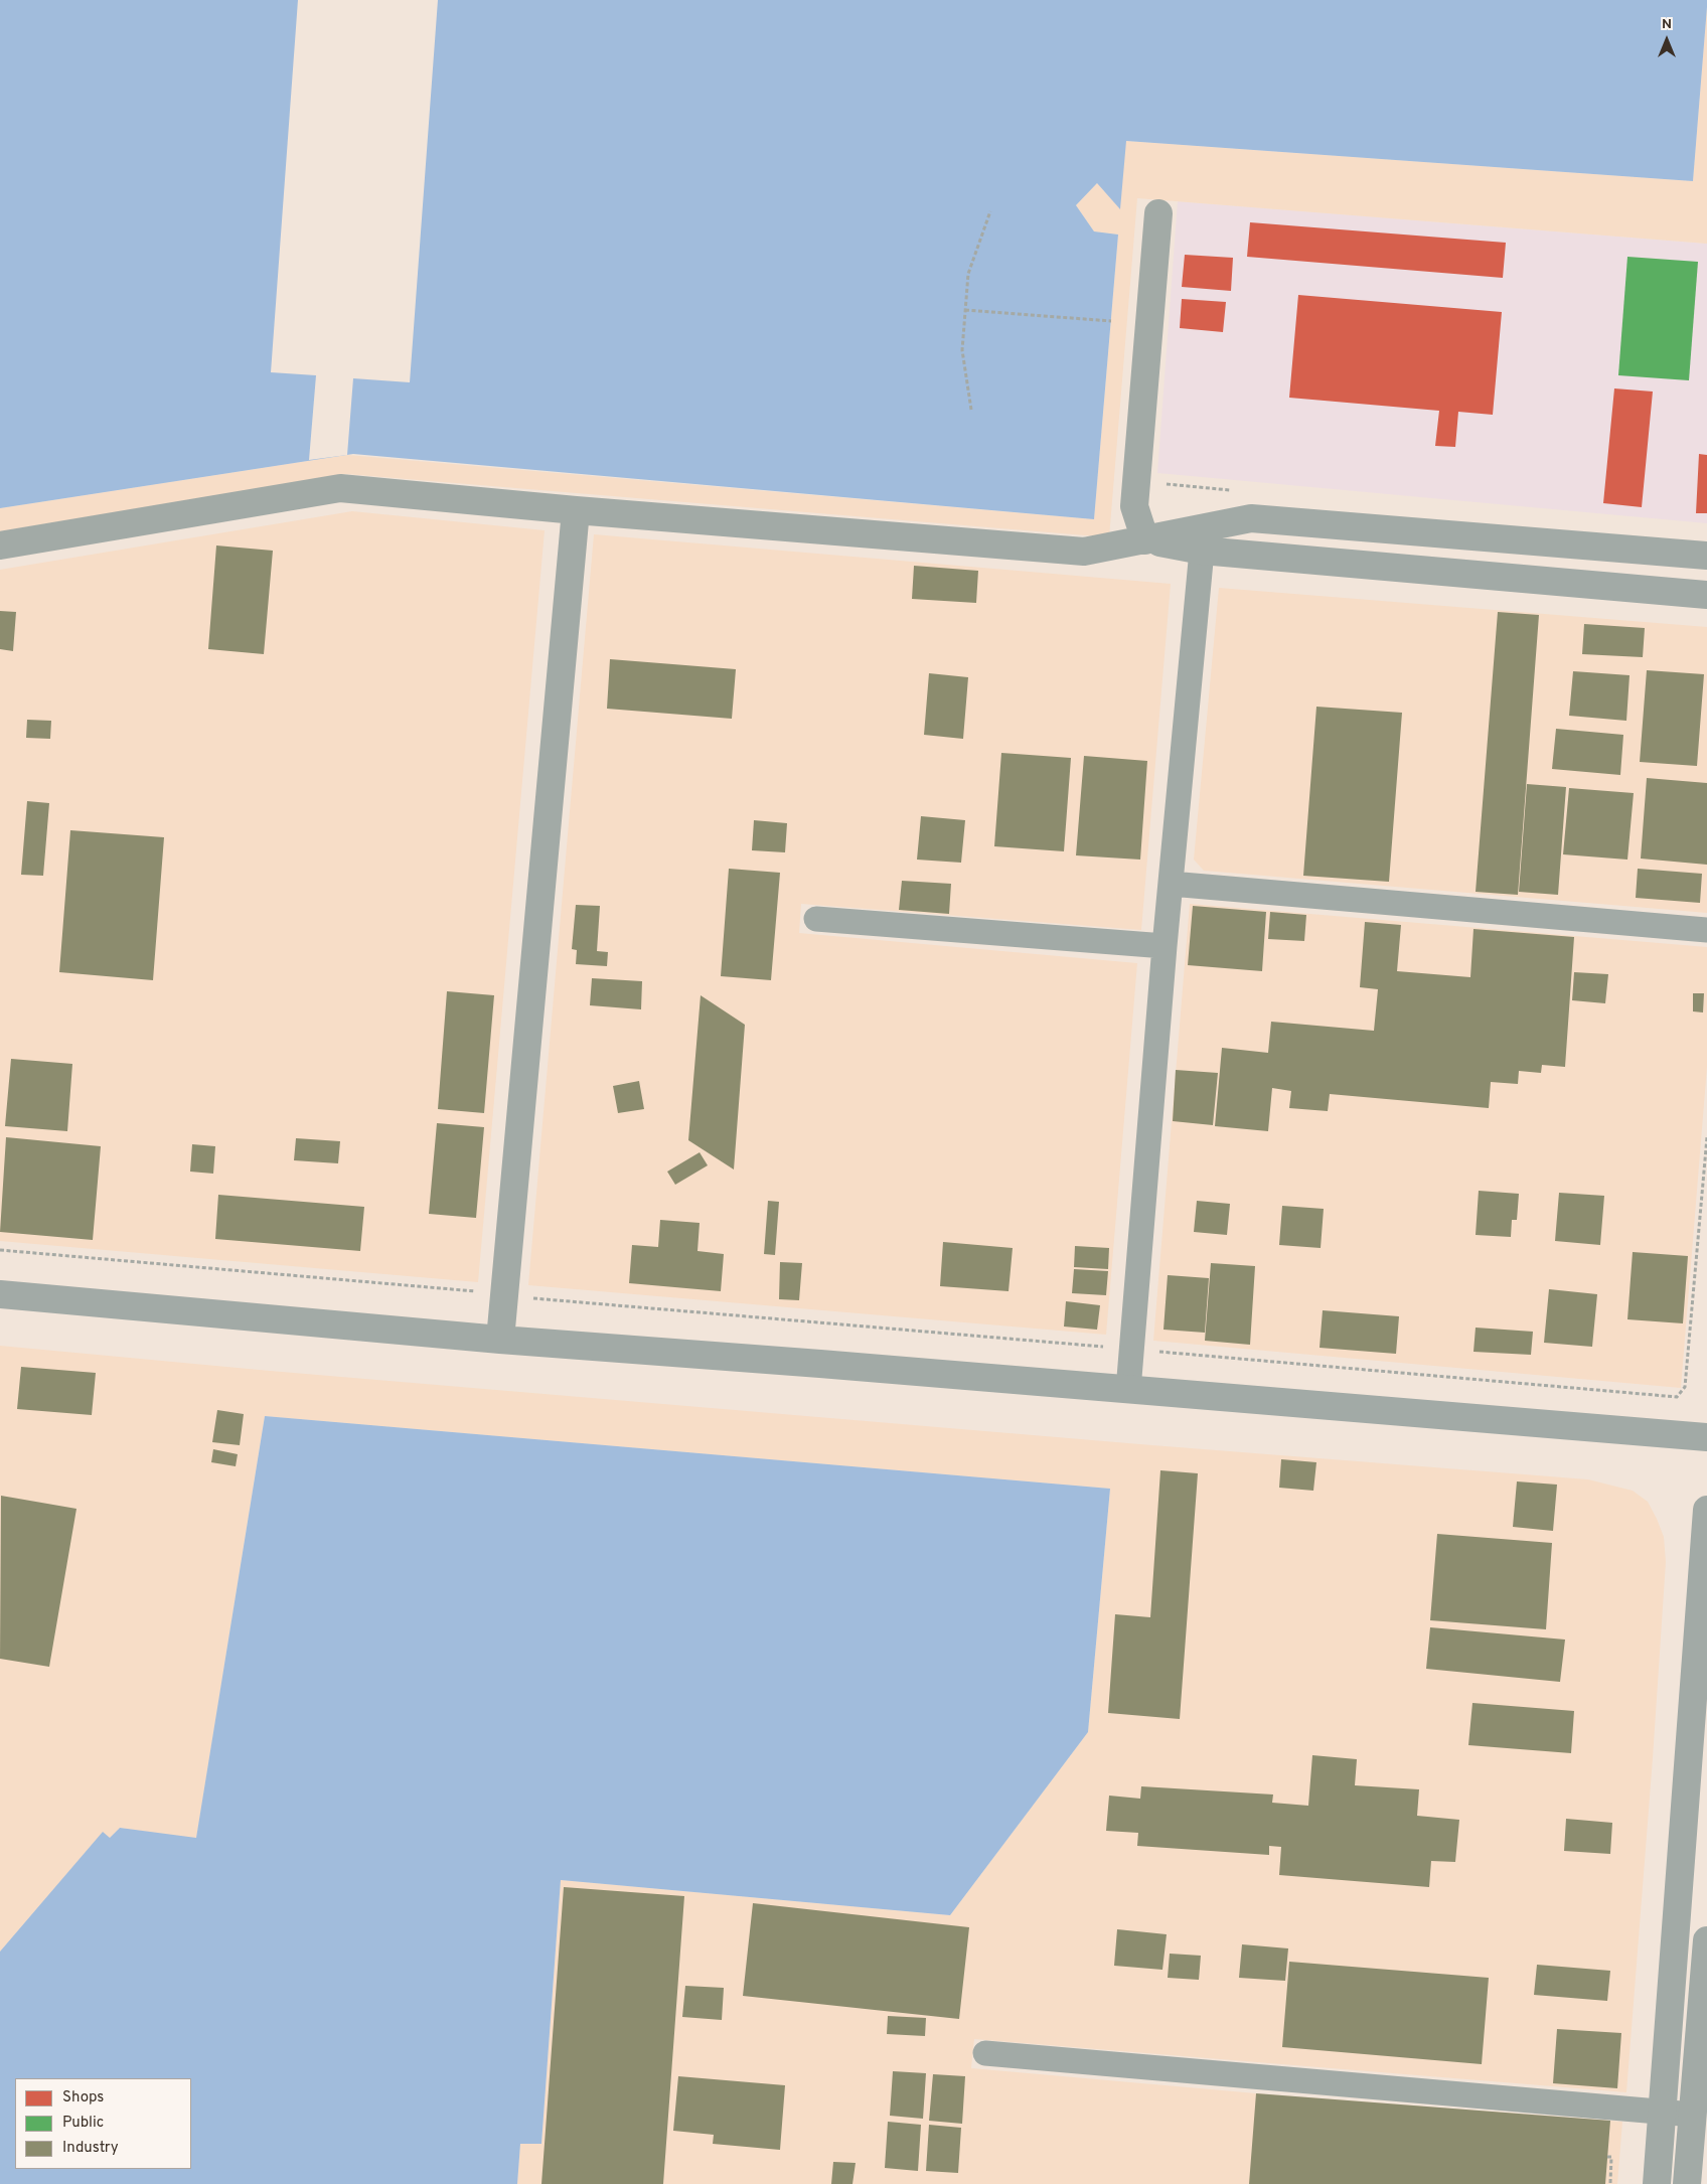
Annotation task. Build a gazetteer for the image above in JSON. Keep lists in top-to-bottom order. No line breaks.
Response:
{"legend":["Shops","Public","Industry"],"north":"top"}
